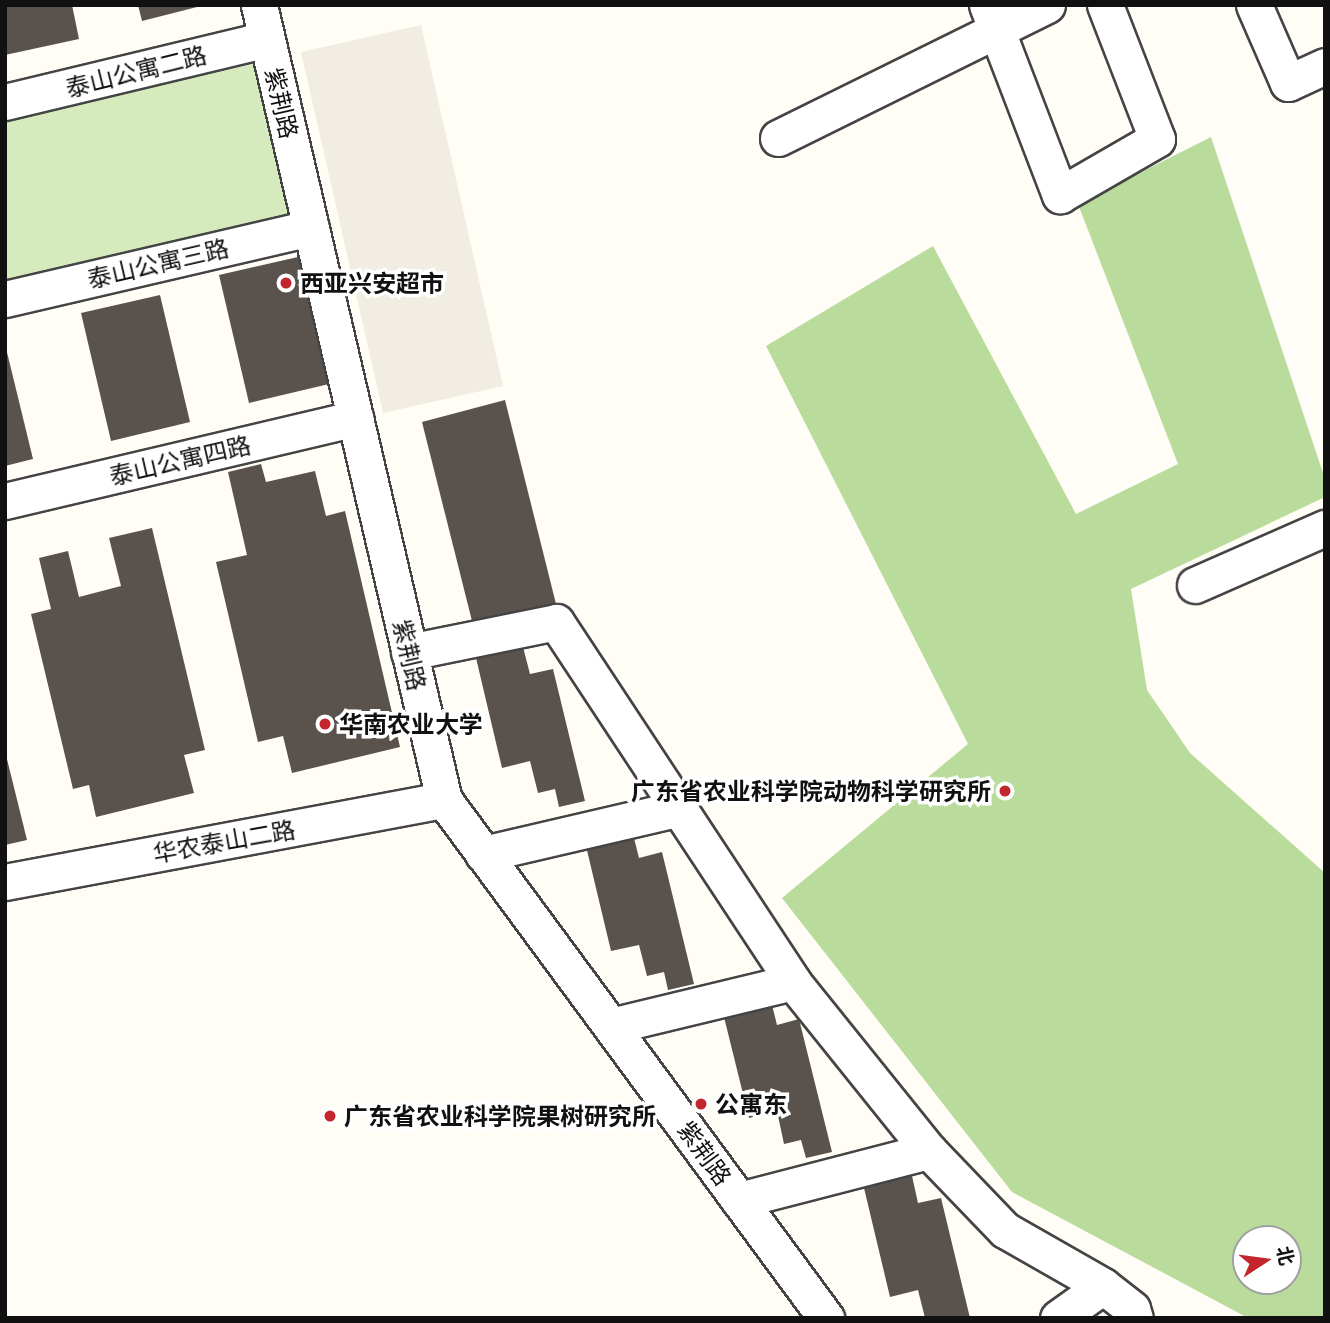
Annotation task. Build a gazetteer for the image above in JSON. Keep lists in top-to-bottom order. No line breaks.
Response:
{"streets":{"lane":["泰山公寓二路","紫荆路","泰山公寓三路","泰山公寓四路","华农泰山二路"]},"crossings":[["泰山公寓二路","紫荆路"],["紫荆路","泰山公寓三路"],["紫荆路","泰山公寓四路"],["紫荆路","华农泰山二路"]],"places":["西亚兴安超市","华南农业大学","广东省农业科学院动物科学研究所","公寓东","广东省农业科学院果树研究所"],"north":"right"}
